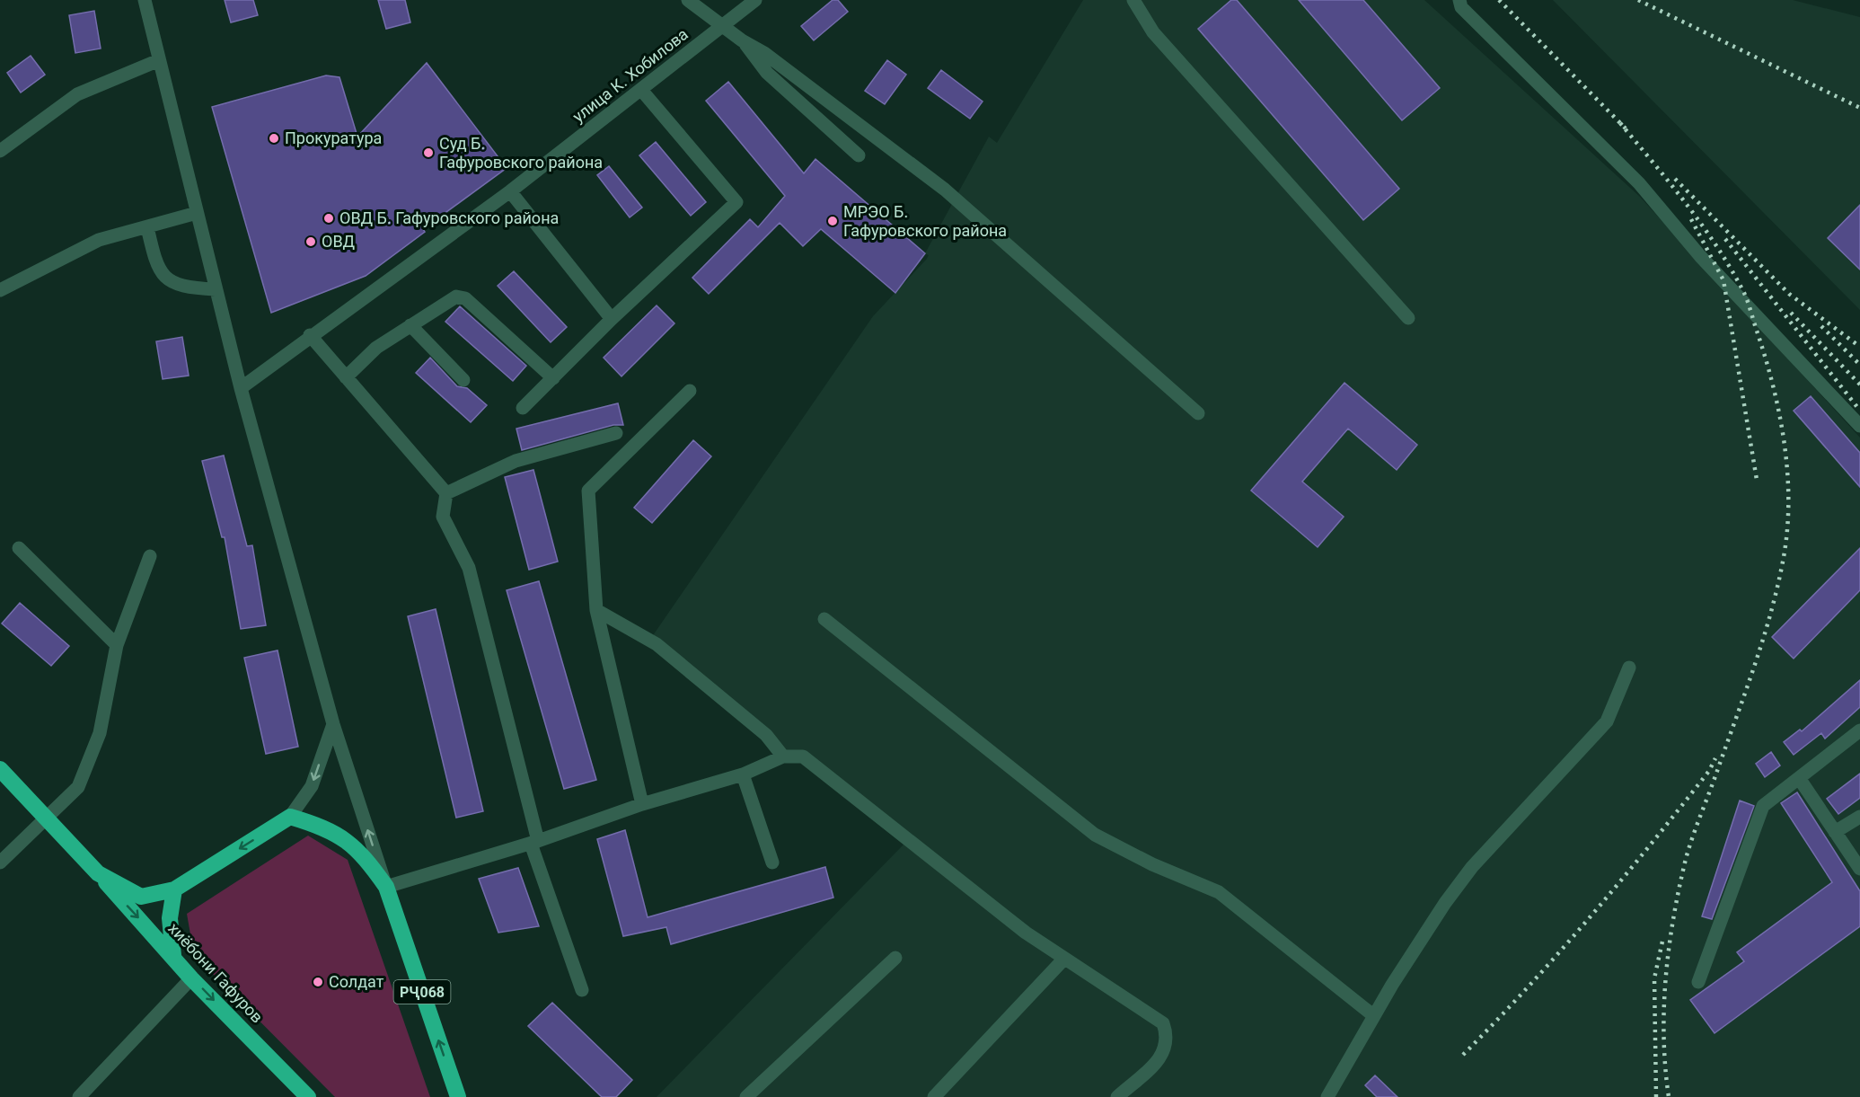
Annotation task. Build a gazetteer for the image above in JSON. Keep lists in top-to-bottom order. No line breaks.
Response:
{"streets":{"highway":["хиёбони Гафуров","РҶ068"],"street":["улица К. Хобилова"]},"one_way":["хиёбони Гафуров"],"places":["Прокуратура","Суд Б. Гафуровского района","ОВД Б. Гафуровского района","МРЭО Б. Гафуровского района","ОВД","Солдат"]}
